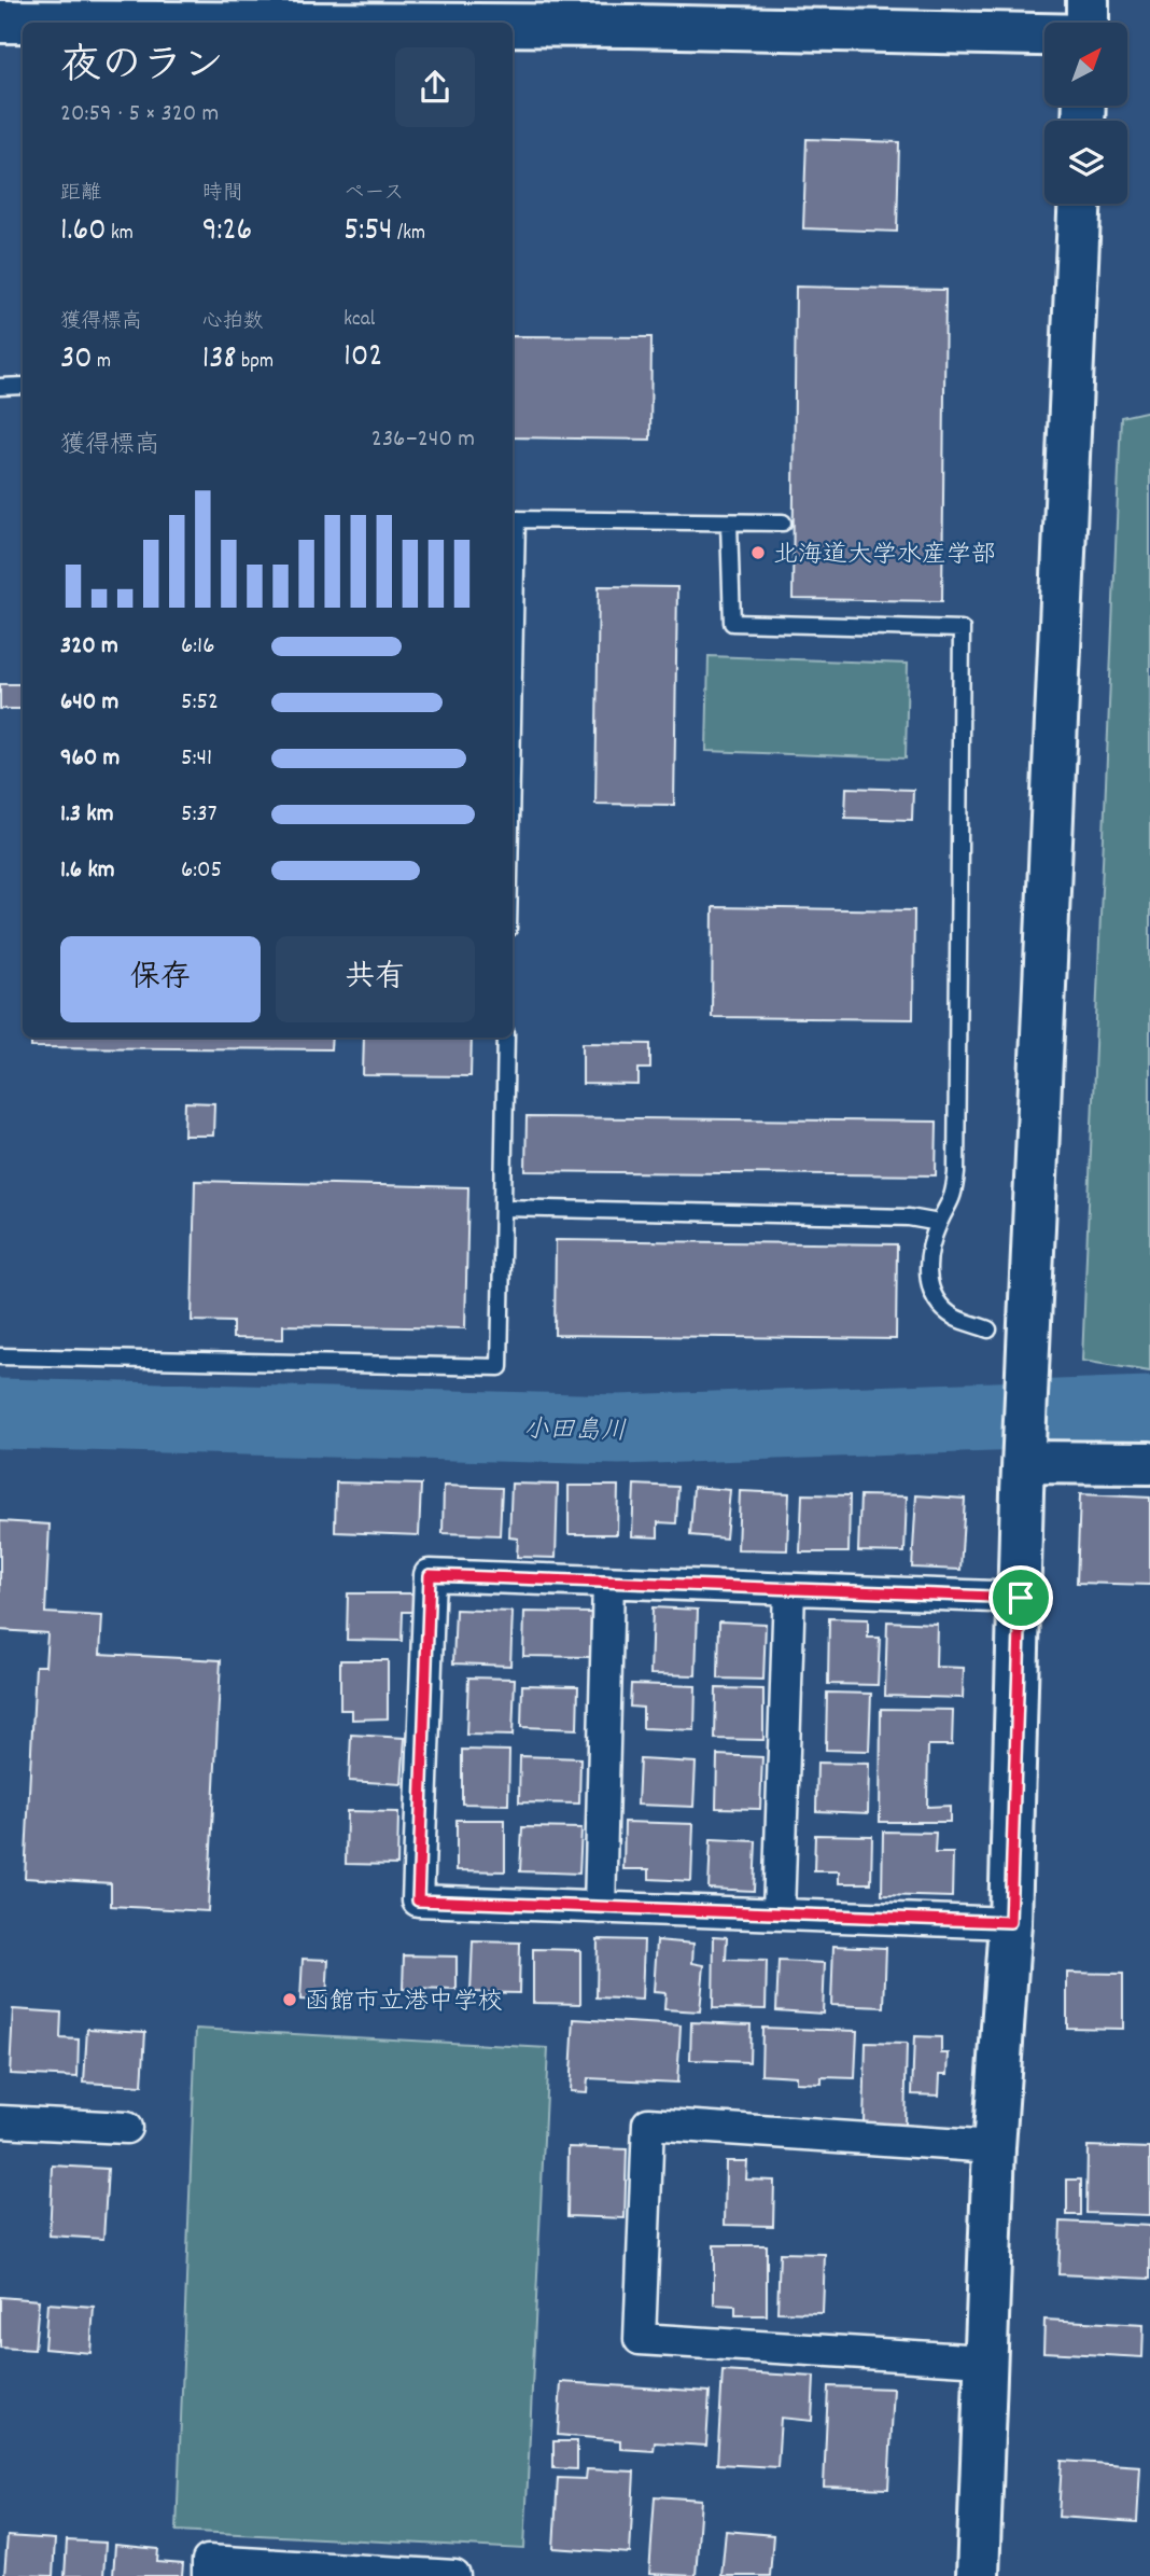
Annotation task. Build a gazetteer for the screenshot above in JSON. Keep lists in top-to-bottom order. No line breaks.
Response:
{"water":["小田島川"],"places":["北海道大学水産学部","函館市立港中学校"],"north":"top right","page":{"heading":["夜のラン","20:59 · 5 × 320 m"],"stats":[["距離","1.60 km"],["時間","9:26"],["ペース","5:54 /km"],["獲得標高","30 m"],["心拍数","138 bpm"],["kcal","102"]],"chart":["獲得標高","236–240 m"],"list":[{"name":"320 m","note":"6:16"},{"name":"640 m","note":"5:52"},{"name":"960 m","note":"5:41"},{"name":"1.3 km","note":"5:37"},{"name":"1.6 km","note":"6:05"}],"buttons":["保存","共有"]}}
